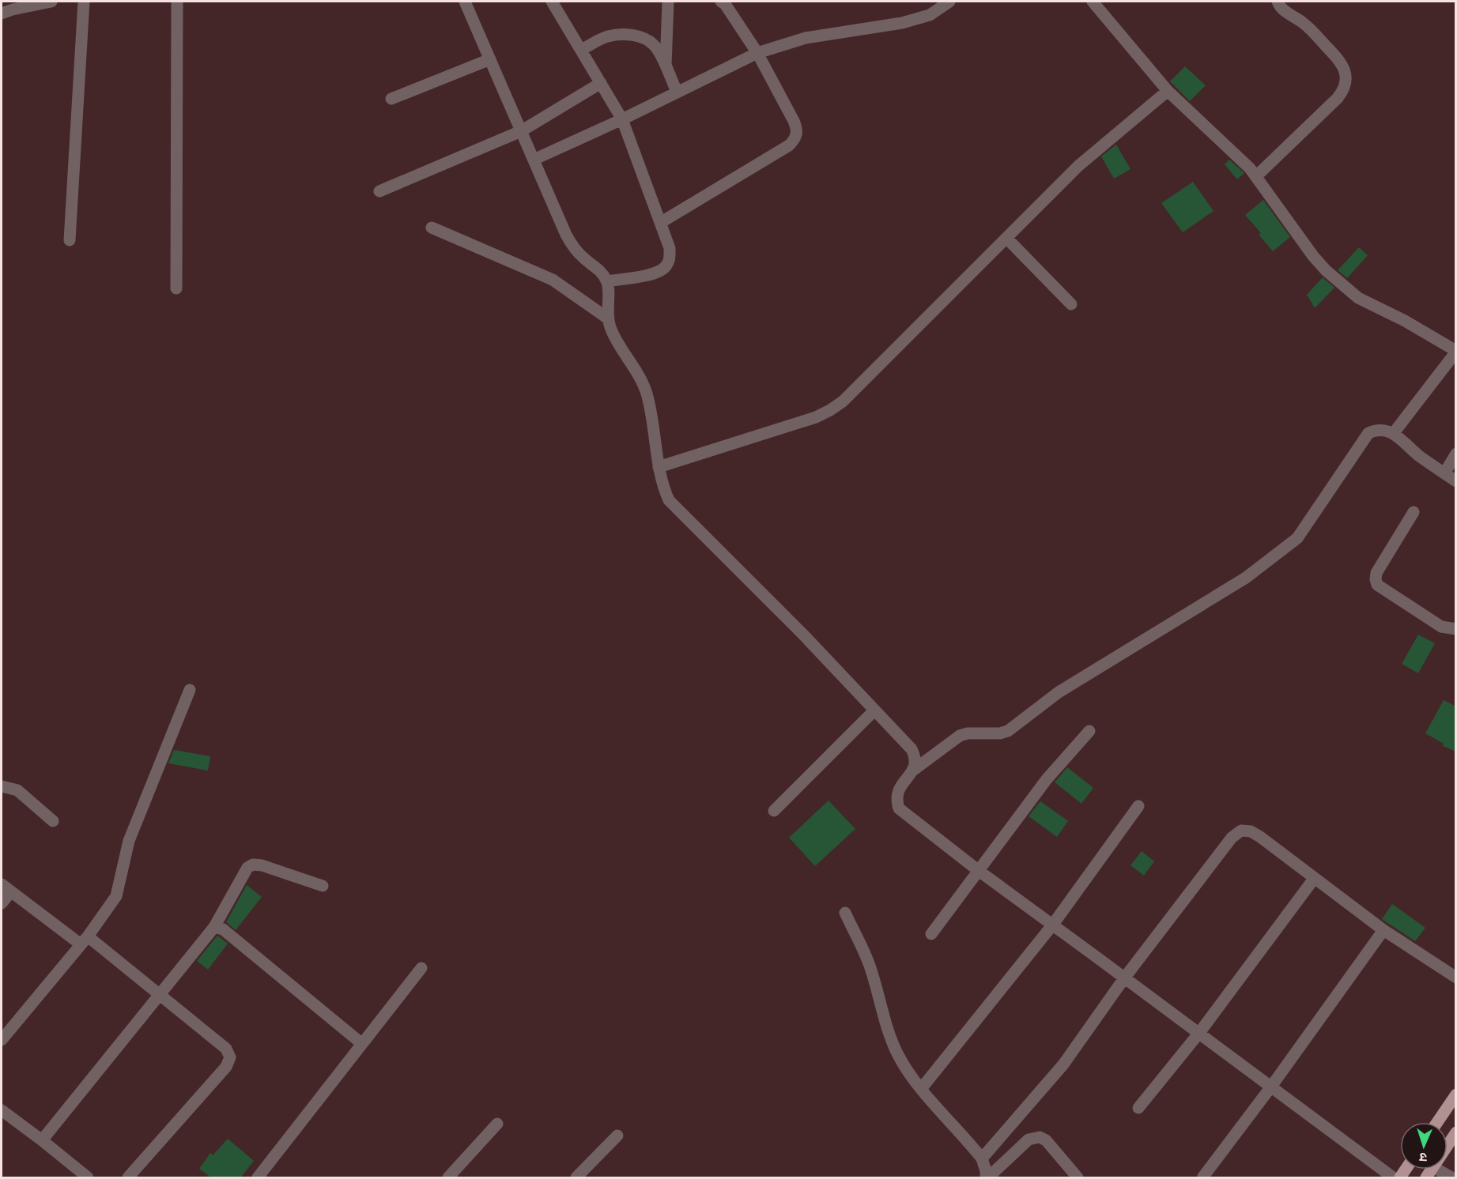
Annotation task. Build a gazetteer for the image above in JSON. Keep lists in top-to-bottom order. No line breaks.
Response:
{"north":"bottom"}
